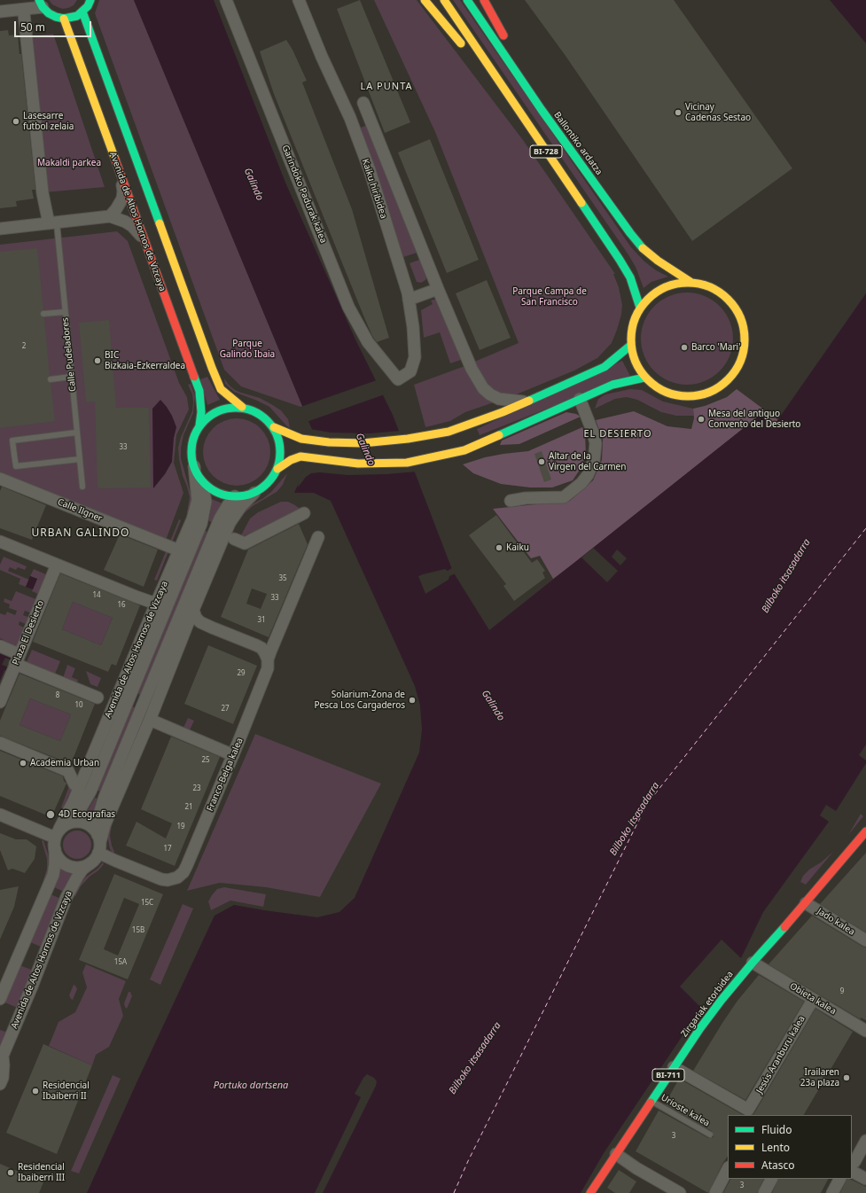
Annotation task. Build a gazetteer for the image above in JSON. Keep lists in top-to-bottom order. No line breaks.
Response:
{"streets":{"main road":["Ballontiko ardatza","BI-728","Avenida de Altos Hornos de Vizcaya","Zirgariak etorbidea","BI-711"],"street":["Kaiku hiribidea","Garindoko Padurak kalea","Calle Pudeladores","Calle Ilgner","Plaza El Desierto","Franco-Belga kalea","Jado kalea","Obieta kalea","Jesús Aranburu kalea"],"lane":["Urioste kalea"]},"crossings":[["Ballontiko ardatza","BI-728"],["Kaiku hiribidea","Garindoko Padurak kalea"],["Avenida de Altos Hornos de Vizcaya","Calle Ilgner"],["Avenida de Altos Hornos de Vizcaya","Franco-Belga kalea"],["Jado kalea","Zirgariak etorbidea"],["Obieta kalea","Zirgariak etorbidea"],["Obieta kalea","Jesús Aranburu kalea"],["Zirgariak etorbidea","Jesús Aranburu kalea"],["Zirgariak etorbidea","BI-711"],["Zirgariak etorbidea","Urioste kalea"]],"districts":["LA PUNTA","EL DESIERTO","URBAN GALINDO"],"water":["Galindo","Bilboko itsasadarra","Portuko dartsena"],"parks":["Makaldi parkea","Parque Campa de San Francisco","Parque Galindo Ibaia"],"places":["Vicinay Cadenas Sestao","Lasesarre futbol zelaia","Barco 'Mari'","BIC Bizkaia-Ezkerraldea","Mesa del antiguo Convento del Desierto","Altar de la Virgen del Carmen","Kaiku","Solarium-Zona de Pesca Los Cargaderos","Academia Urban","4D Ecografias","Irailaren 23a plaza","Residencial Ibaiberri II","Residencial Ibaiberri III"],"house_numbers":["2","33","35","14","33","16","31","29","8","10","27","25","23","21","19","17","15C","15B","15A","9","3","3"],"legend":["Fluido","Lento","Atasco"],"scale_bar":"50 m"}
